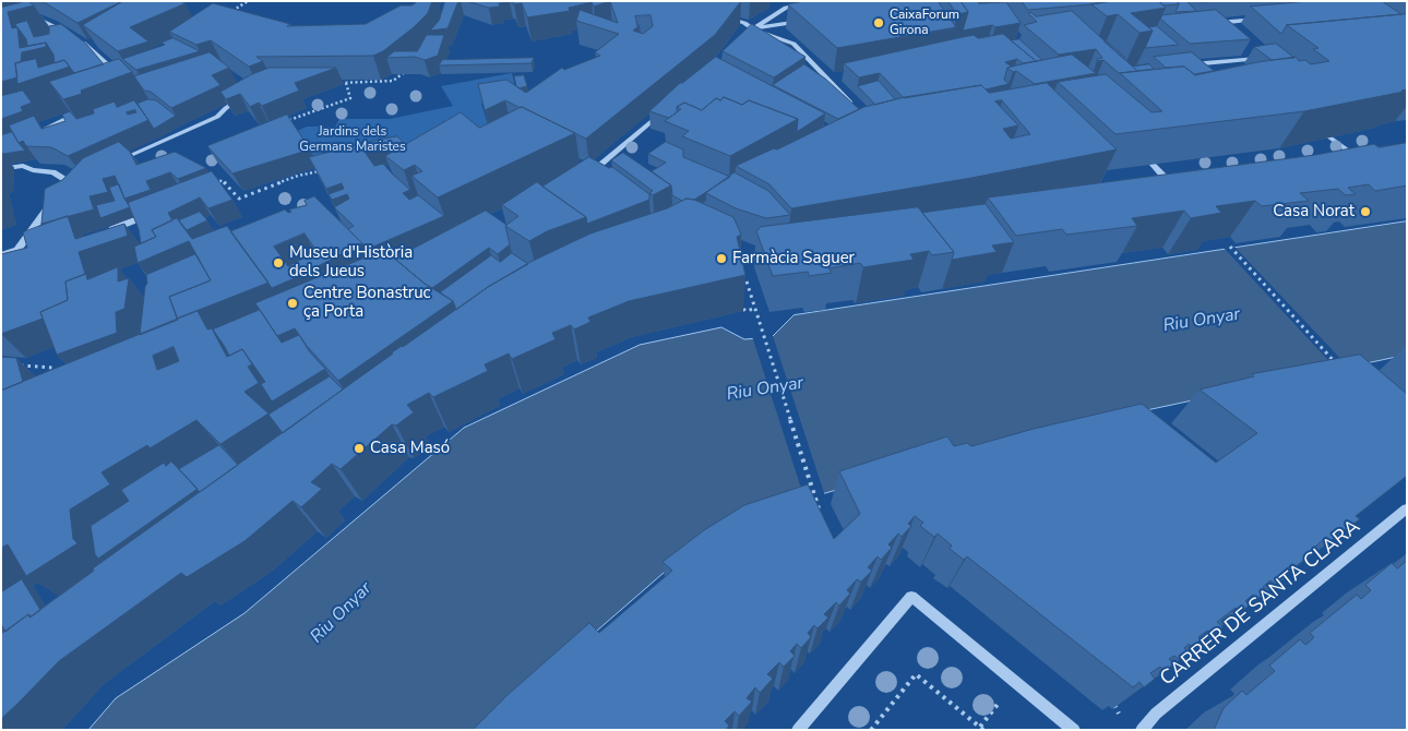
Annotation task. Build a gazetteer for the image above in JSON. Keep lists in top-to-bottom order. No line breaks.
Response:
{"streets":{"street":["CARRER DE SANTA CLARA"]},"water":["Riu Onyar"],"parks":["Jardins dels Germans Maristes"],"places":["CaixaForum Girona","Casa Norat","Farmàcia Saguer","Museu d'Història dels Jueus","Centre Bonastruc ça Porta","Casa Masó"]}
